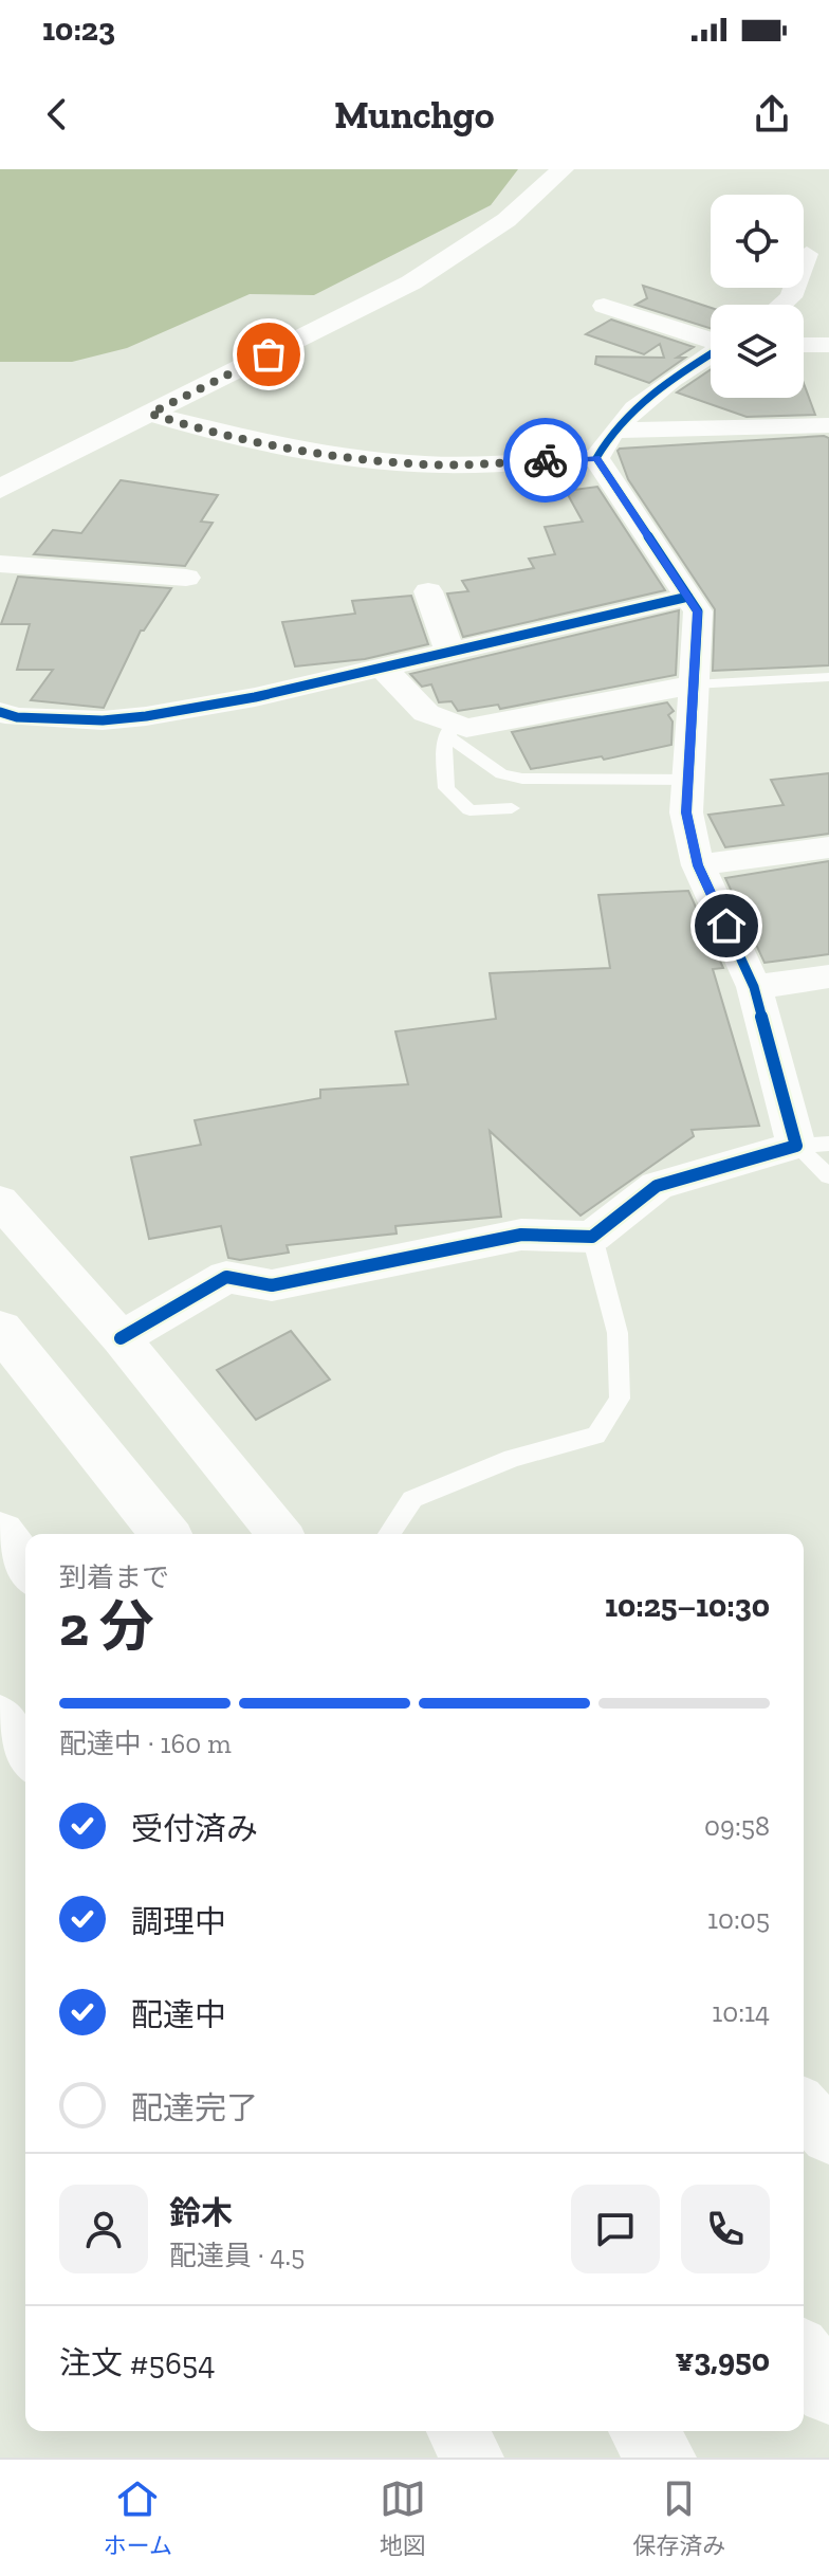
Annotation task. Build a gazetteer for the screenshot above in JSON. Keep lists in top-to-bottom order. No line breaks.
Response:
{"page":{"status":"10:23","header":"Munchgo","heading":["2 分","到着まで","10:25–10:30"],"panel":["鈴木","配達員 · 4.5","注文 #5654","¥3,950"],"bar":"配達中 · 160 m","list":[["受付済み","09:58"],["調理中","10:05"],["配達中","10:14"],"配達完了"],"tabs":["ホーム","地図","保存済み"]}}
